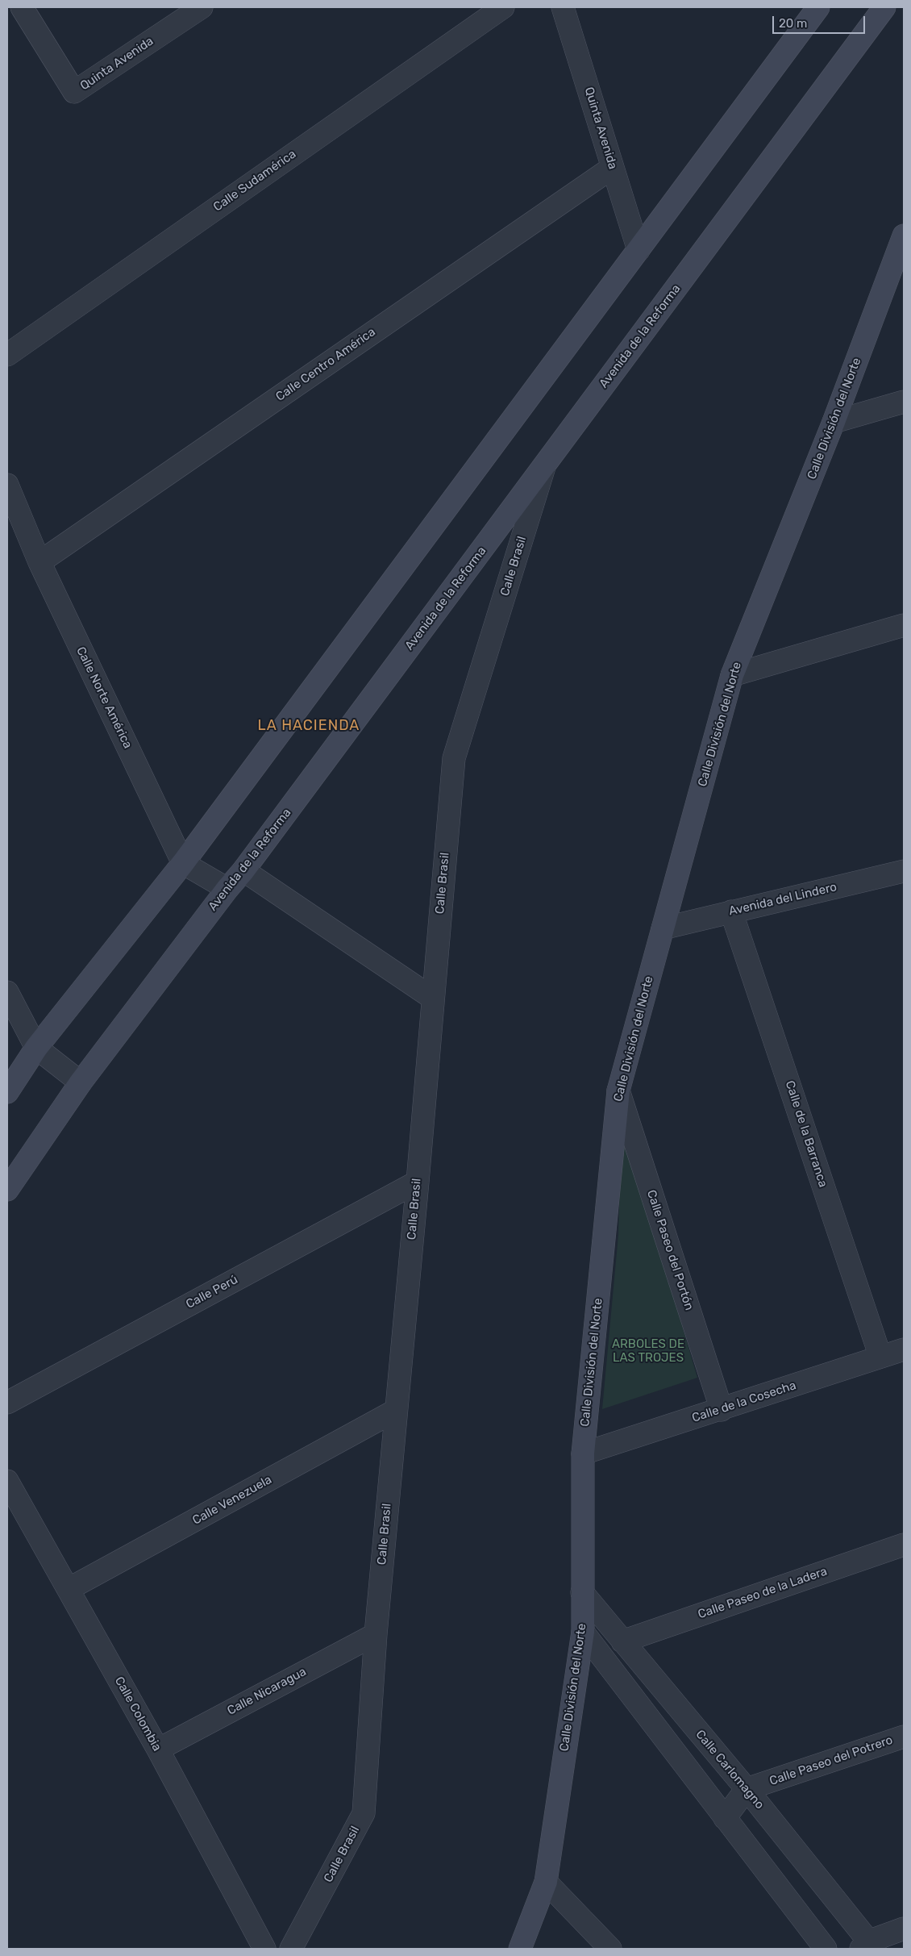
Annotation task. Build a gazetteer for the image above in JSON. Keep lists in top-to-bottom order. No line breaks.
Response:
{"streets":{"main road":["Avenida de la Reforma","Calle División del Norte"],"street":["Quinta Avenida","Calle Sudamérica","Calle Centro América","Calle Brasil","Calle Norte América","Avenida del Lindero","Calle de la Barranca","Calle Paseo del Portón","Calle Perú","Calle de la Cosecha","Calle Venezuela","Calle Paseo de la Ladera","Calle Nicaragua","Calle Colombia","Calle Paseo del Potrero","Calle Carlomagno"]},"crossings":[["Quinta Avenida","Calle Centro América"],["Avenida de la Reforma","Calle Brasil"],["Calle Centro América","Calle Norte América"],["Calle División del Norte","Avenida del Lindero"],["Calle División del Norte","Calle Paseo del Portón"],["Calle División del Norte","Calle de la Cosecha"],["Calle División del Norte","Calle Carlomagno"],["Calle Brasil","Calle Perú"],["Calle Brasil","Calle Venezuela"],["Calle Brasil","Calle Nicaragua"],["Avenida del Lindero","Calle de la Barranca"],["Calle de la Barranca","Calle de la Cosecha"],["Calle Paseo del Portón","Calle de la Cosecha"],["Calle Venezuela","Calle Colombia"],["Calle Paseo de la Ladera","Calle Carlomagno"],["Calle Nicaragua","Calle Colombia"],["Calle Paseo del Potrero","Calle Carlomagno"]],"districts":["LA HACIENDA"],"parks":["ARBOLES DE LAS TROJES"],"scale_bar":"20 m"}
